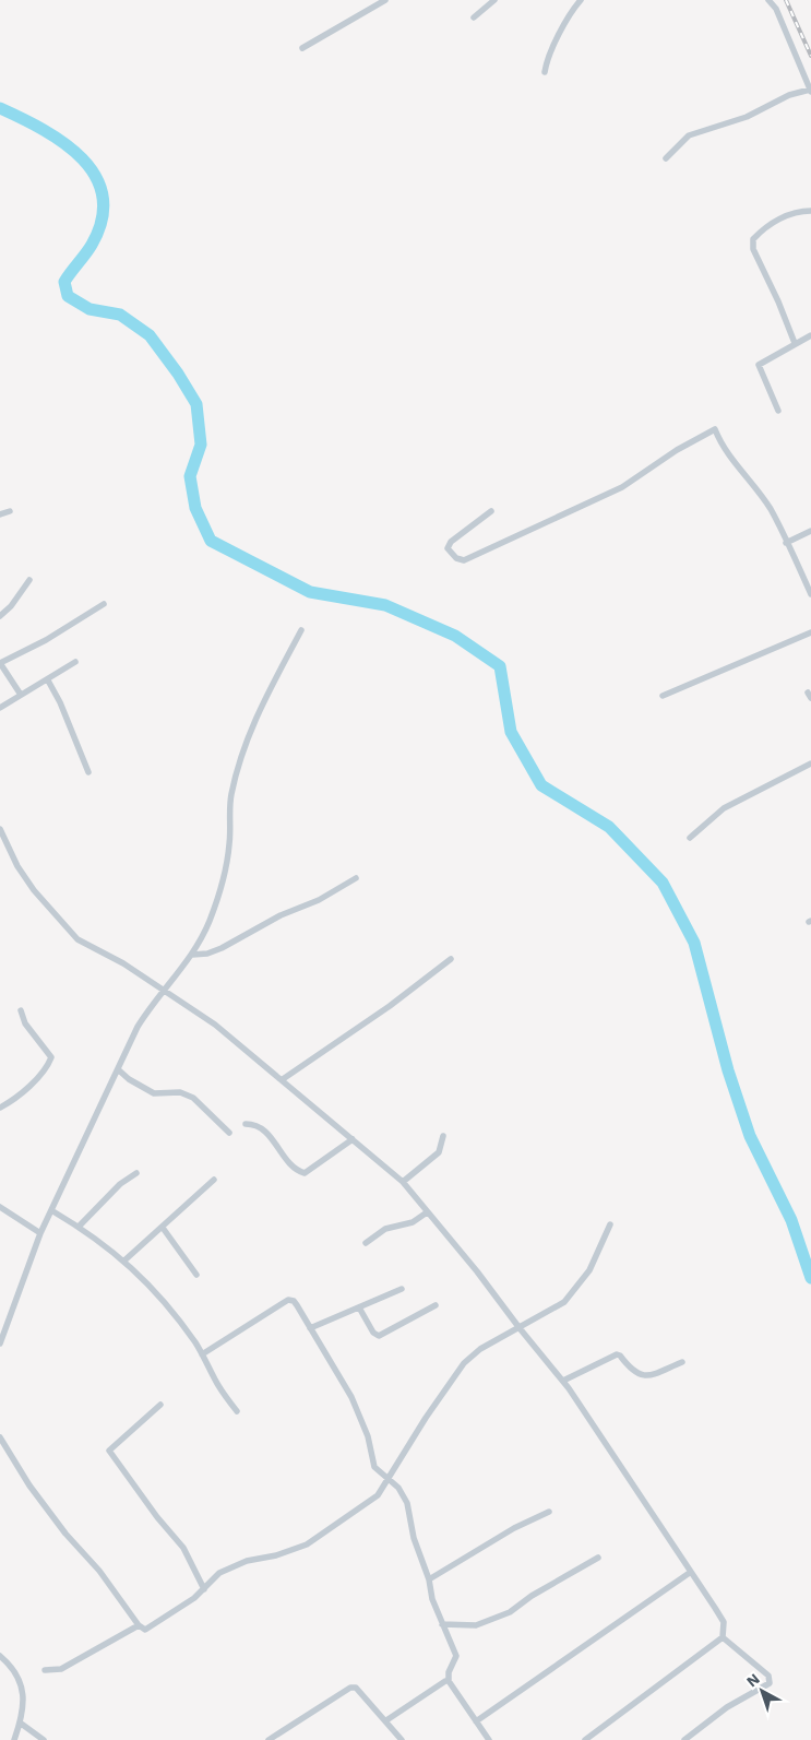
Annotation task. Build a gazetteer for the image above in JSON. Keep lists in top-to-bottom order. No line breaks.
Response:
{"north":"top left"}
